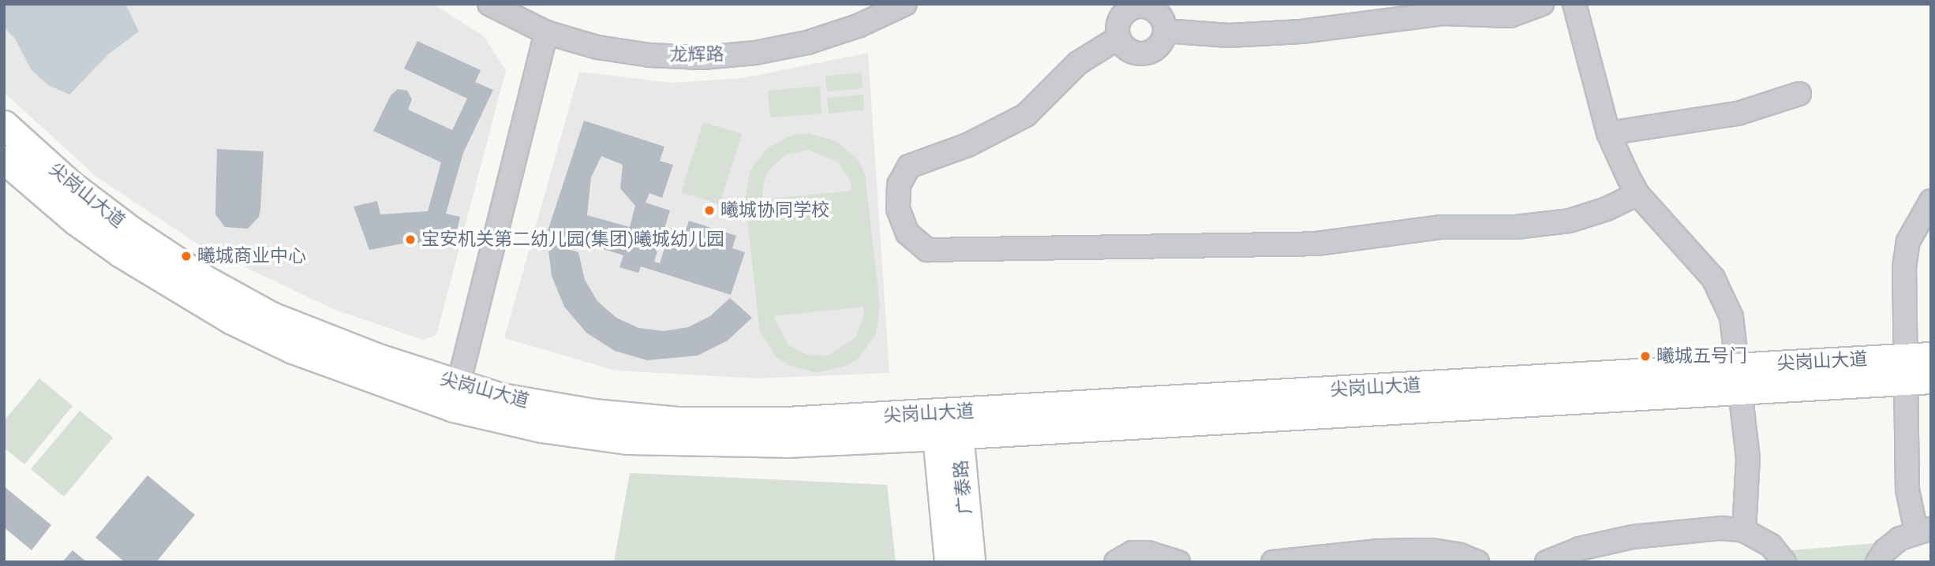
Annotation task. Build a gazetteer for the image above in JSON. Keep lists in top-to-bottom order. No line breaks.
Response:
{"streets":{"main road":["尖岗山大道","广泰路"],"street":["龙辉路"]},"crossings":[["尖岗山大道","广泰路"]],"places":["曦城协同学校","宝安机关第二幼儿园(集团)曦城幼儿园","曦城商业中心","曦城五号门"]}
